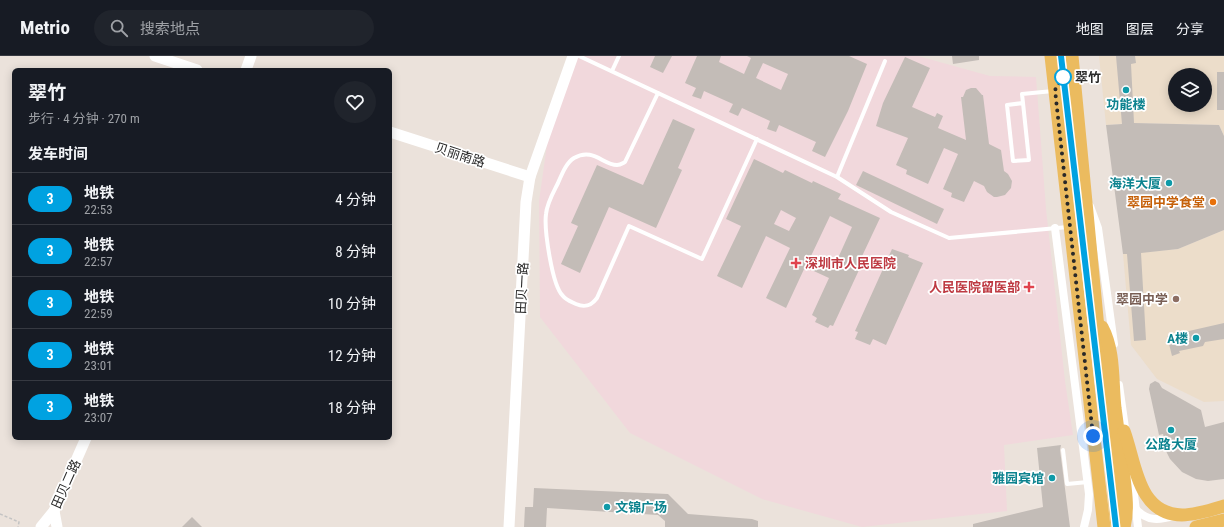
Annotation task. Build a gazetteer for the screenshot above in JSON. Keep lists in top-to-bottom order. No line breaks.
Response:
{"streets":{"street":["贝丽南路","田贝一路","田贝二路"]},"crossings":[["贝丽南路","田贝一路"]],"places":{"other":["翠竹","功能楼","海洋大厦","翠园中学食堂","翠园中学","A楼","公路大厦","雅园宾馆","文锦广场"],"health":["深圳市人民医院","人民医院留医部"]},"lines":["metro line 3"],"page":{"header":"Metrio","search":"搜索地点","nav":["地图","图层","分享"],"heading":[["翠竹","步行 · 4 分钟 · 270 m"],"发车时间"],"list":[{"mark":"3","name":"地铁","note":"22:53","value":"4 分钟"},{"mark":"3","name":"地铁","note":"22:57","value":"8 分钟"},{"mark":"3","name":"地铁","note":"22:59","value":"10 分钟"},{"mark":"3","name":"地铁","note":"23:01","value":"12 分钟"},{"mark":"3","name":"地铁","note":"23:07","value":"18 分钟"}]}}
